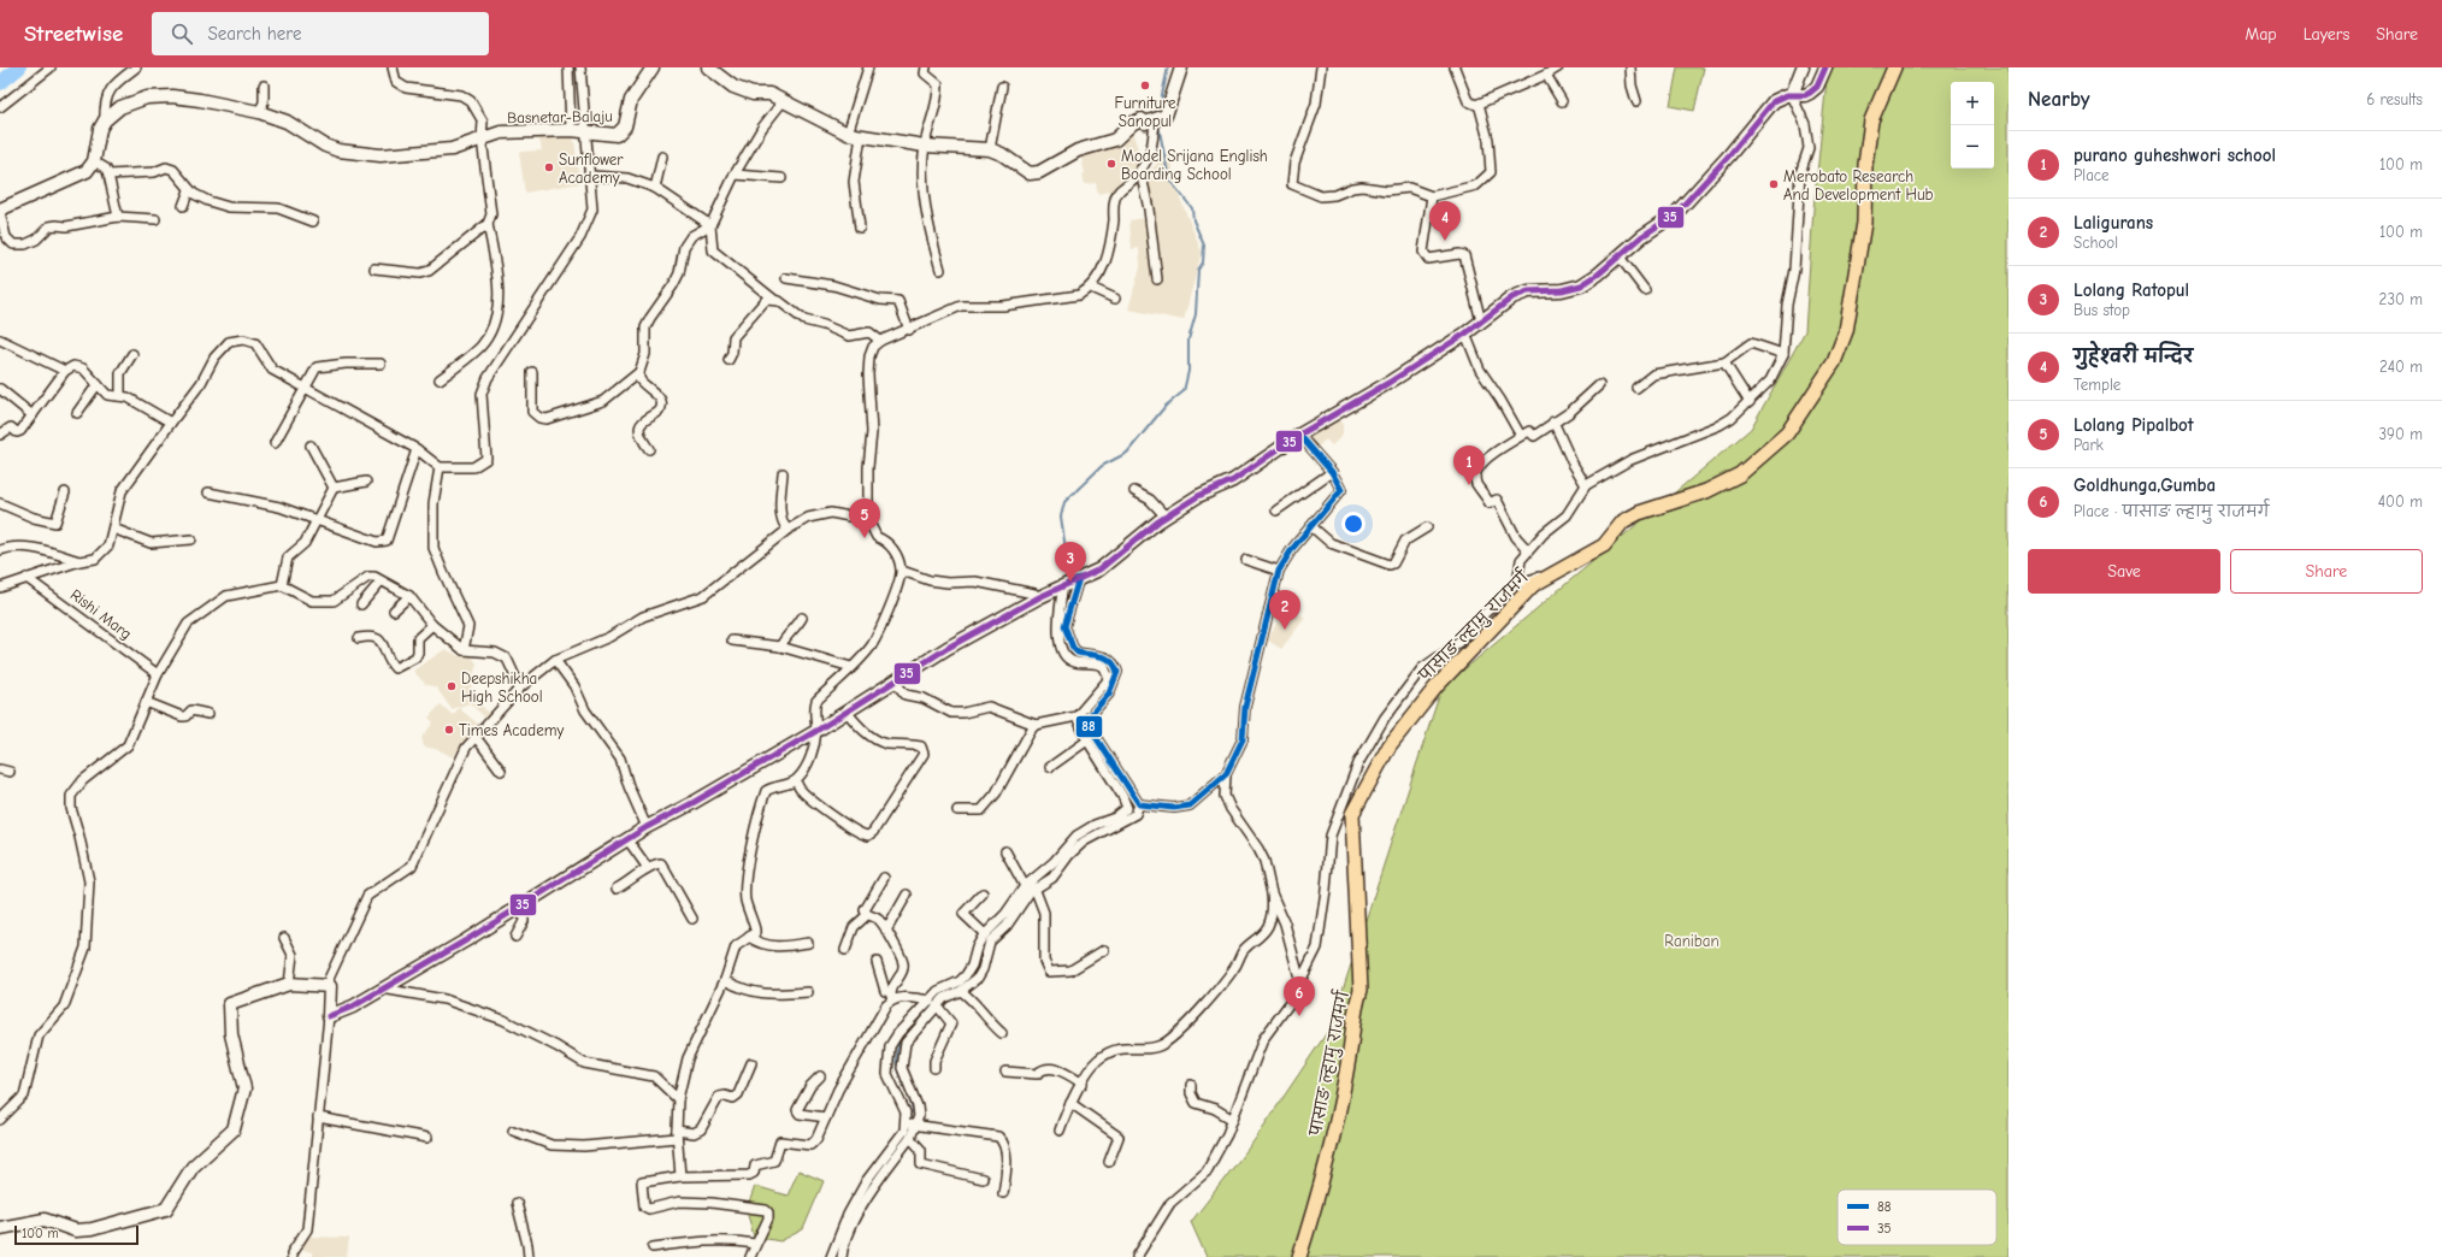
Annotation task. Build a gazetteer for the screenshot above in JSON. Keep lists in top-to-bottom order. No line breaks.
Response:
{"streets":{"main road":["पासाङ ल्हामु राजमर्ग"],"street":["Basnetar-Balaju","Rishi Marg"]},"parks":["Raniban"],"places":["Furniture Sanopul","Model Srijana English Boarding School","Sunflower Academy","Merobato Research And Development Hub","Deepshikha High School","Times Academy"],"lines":["transit line 35","transit line 88"],"legend":["88","35"],"scale_bar":"100 m","page":{"header":"Streetwise","search":"Search here","nav":["Map","Layers","Share"],"heading":["Nearby","6 results"],"map_buttons":["+","−"],"list":[{"mark":"1","name":"purano guheshwori school","note":"Place","value":"100 m"},{"mark":"2","name":"Laligurans","note":"School","value":"100 m"},{"mark":"3","name":"Lolang Ratopul","note":"Bus stop","value":"230 m"},{"mark":"4","name":"गुहेश्वरी मन्दिर","note":"Temple","value":"240 m"},{"mark":"5","name":"Lolang Pipalbot","note":"Park","value":"390 m"},{"mark":"6","name":"Goldhunga,Gumba","note":"Place · पासाङ ल्हामु राजमर्ग","value":"400 m"}],"pins":["4","1","5","3","2","6"],"buttons":["Save","Share"],"scale":"100 m"}}
